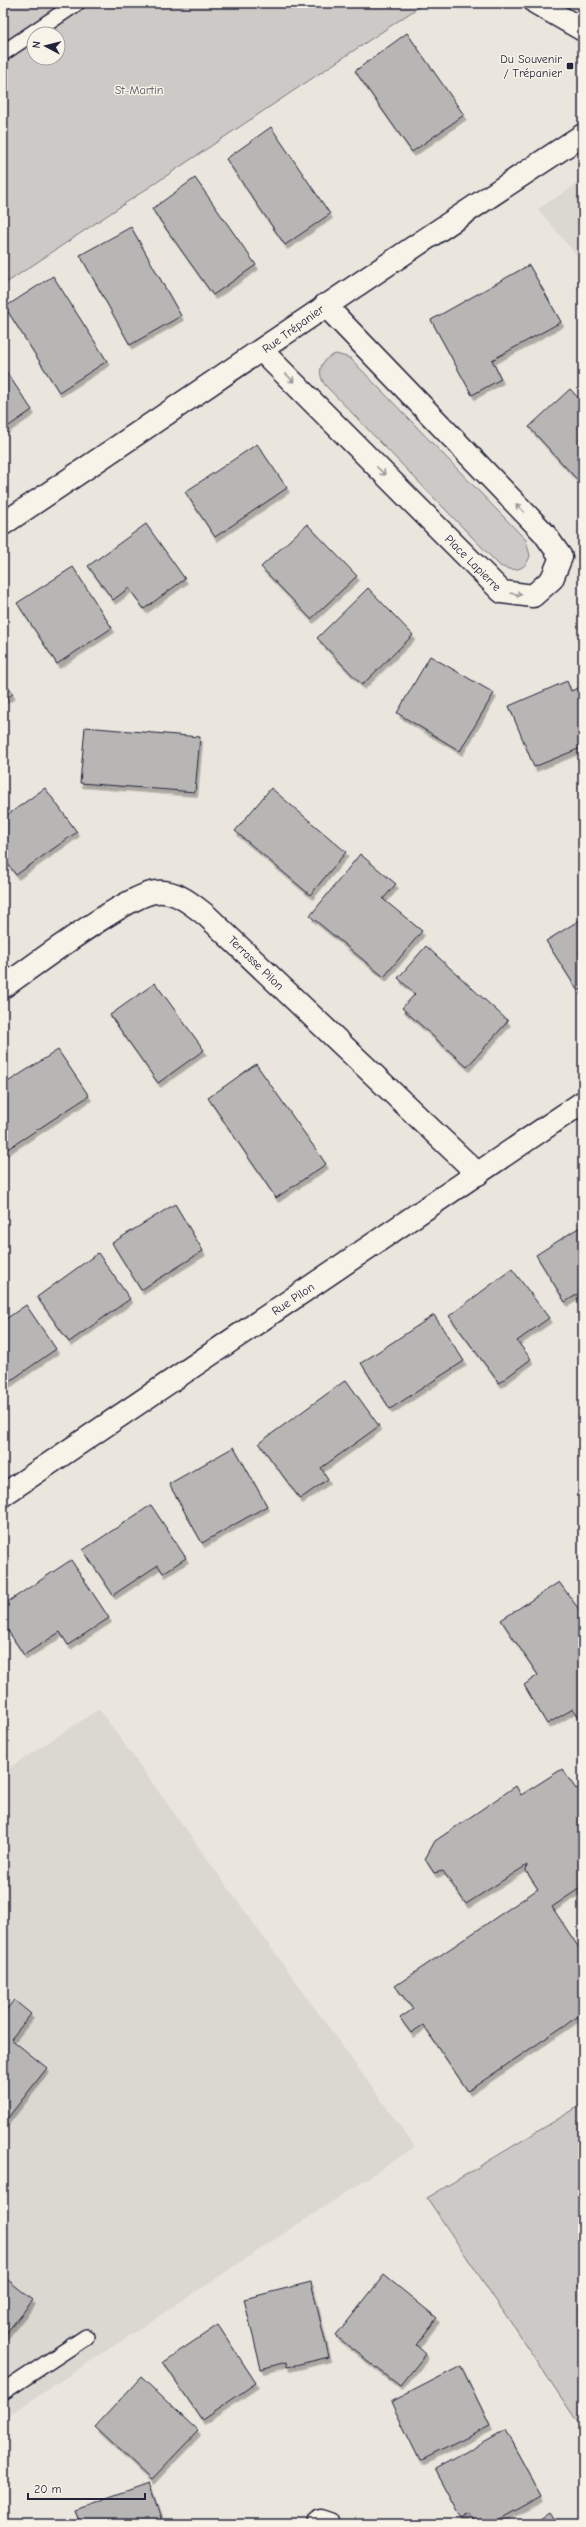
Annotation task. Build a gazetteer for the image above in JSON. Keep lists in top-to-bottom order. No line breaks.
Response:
{"streets":{"street":["Rue Trépanier","Place Lapierre","Terrasse Pilon","Rue Pilon"]},"crossings":[["Rue Trépanier","Place Lapierre"],["Terrasse Pilon","Rue Pilon"]],"parks":["St-Martin"],"places":{"transit":["Du Souvenir / Trépanier"]},"scale_bar":"20 m","north":"left"}
